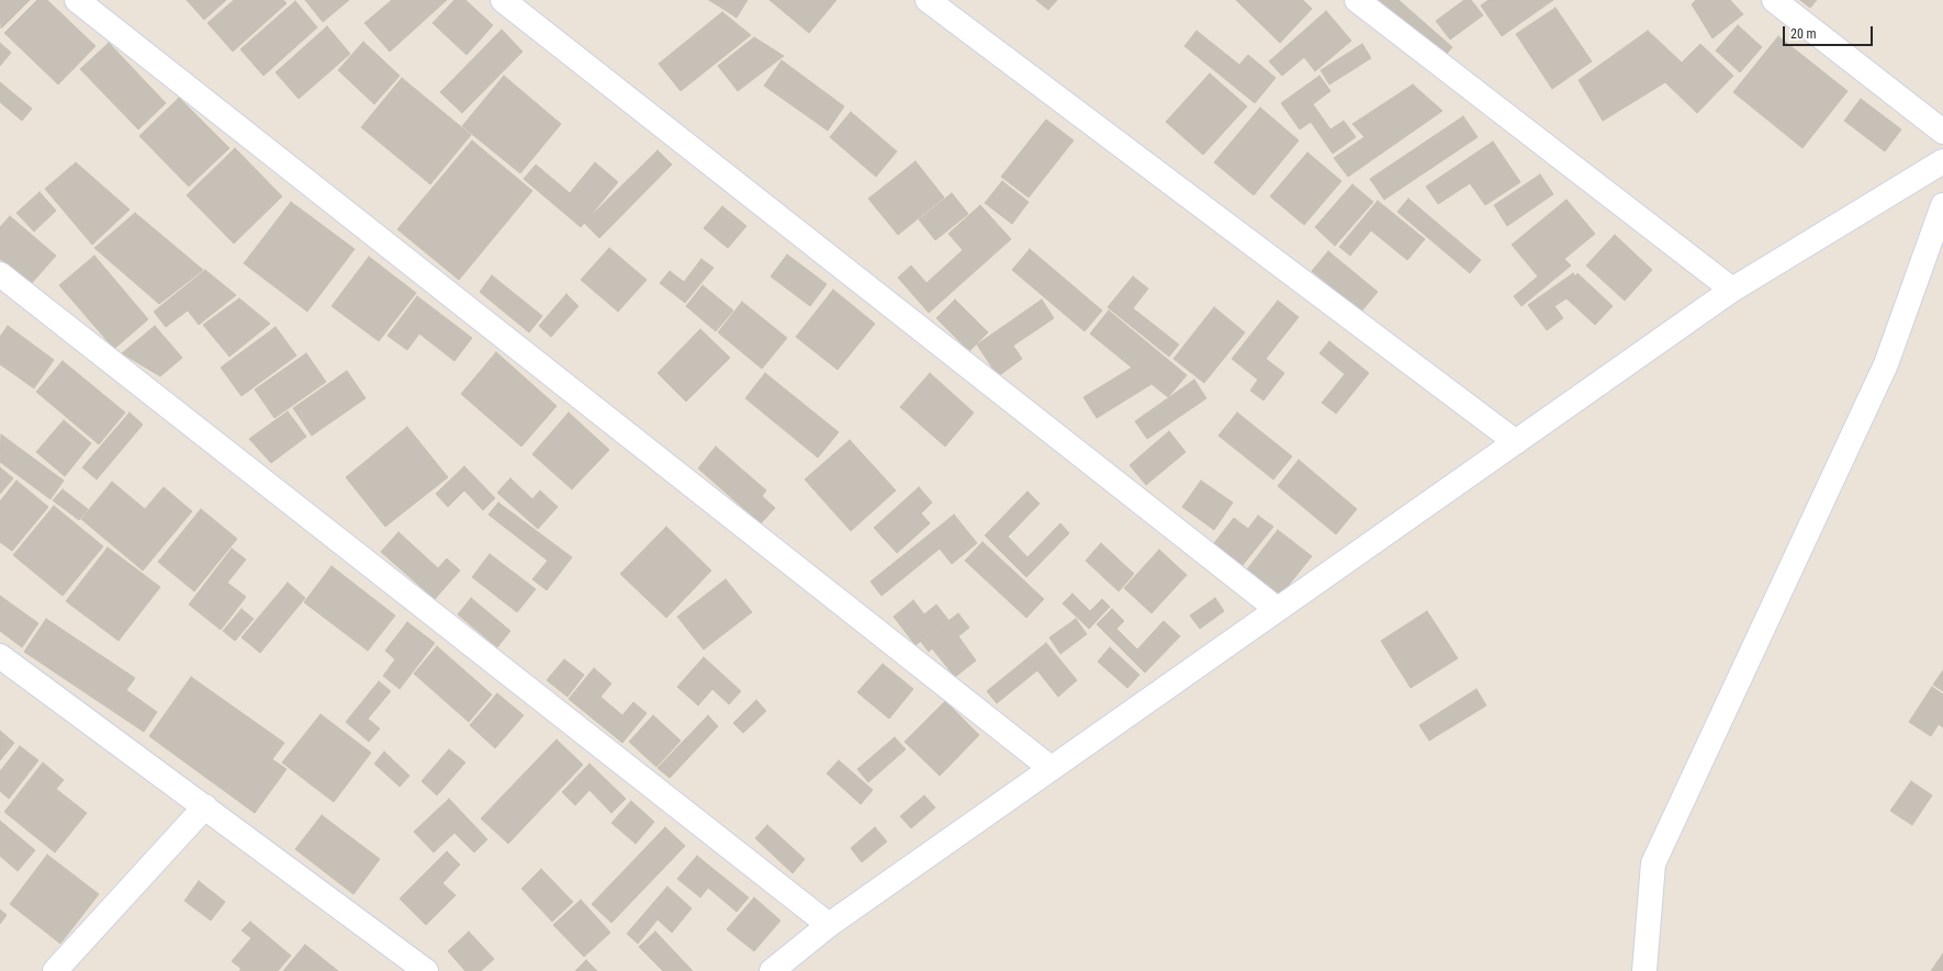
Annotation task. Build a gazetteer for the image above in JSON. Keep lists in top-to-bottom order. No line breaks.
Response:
{"scale_bar":"20 m"}
